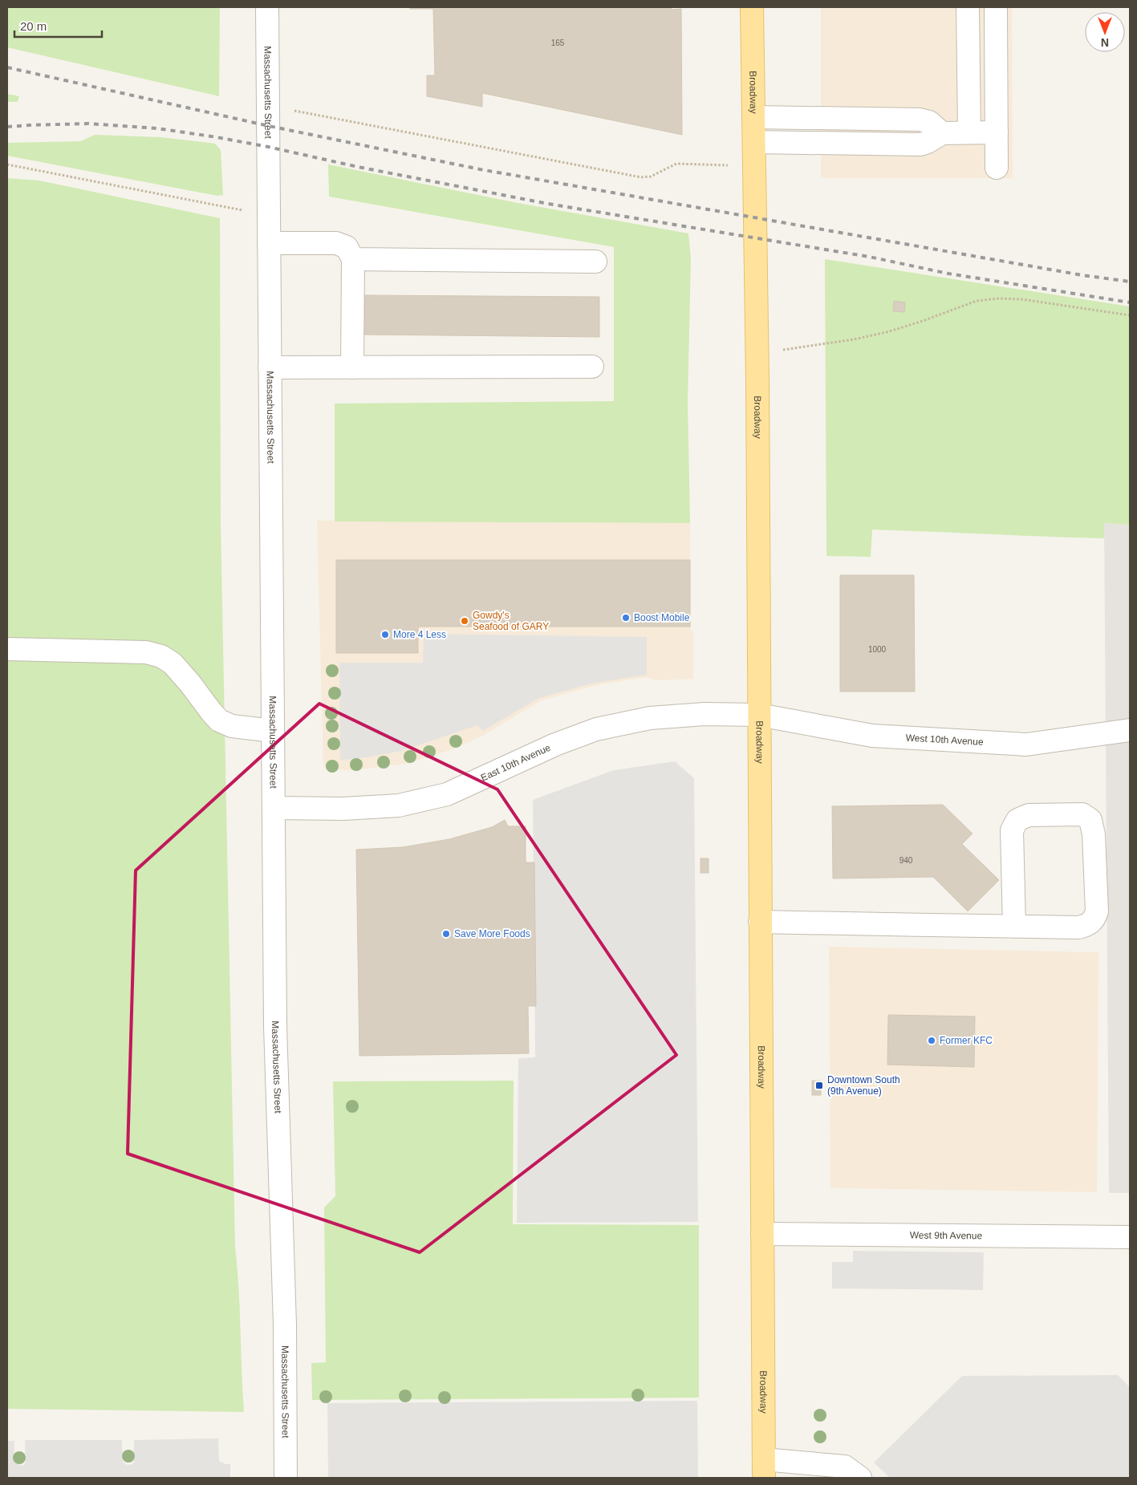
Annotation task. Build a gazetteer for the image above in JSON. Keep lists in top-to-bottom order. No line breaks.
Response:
{"streets":{"main road":["Broadway"],"street":["Massachusetts Street","West 10th Avenue","East 10th Avenue","West 9th Avenue"]},"crossings":[["Massachusetts Street","East 10th Avenue"],["Broadway","West 10th Avenue"],["Broadway","East 10th Avenue"],["Broadway","West 9th Avenue"],["West 10th Avenue","East 10th Avenue"]],"places":{"other":["Boost Mobile","Gowdy's Seafood of GARY","More 4 Less","Save More Foods","Former KFC"],"transit":["Downtown South (9th Avenue)"]},"house_numbers":["165","1000","940"],"scale_bar":"20 m","north":"bottom"}
